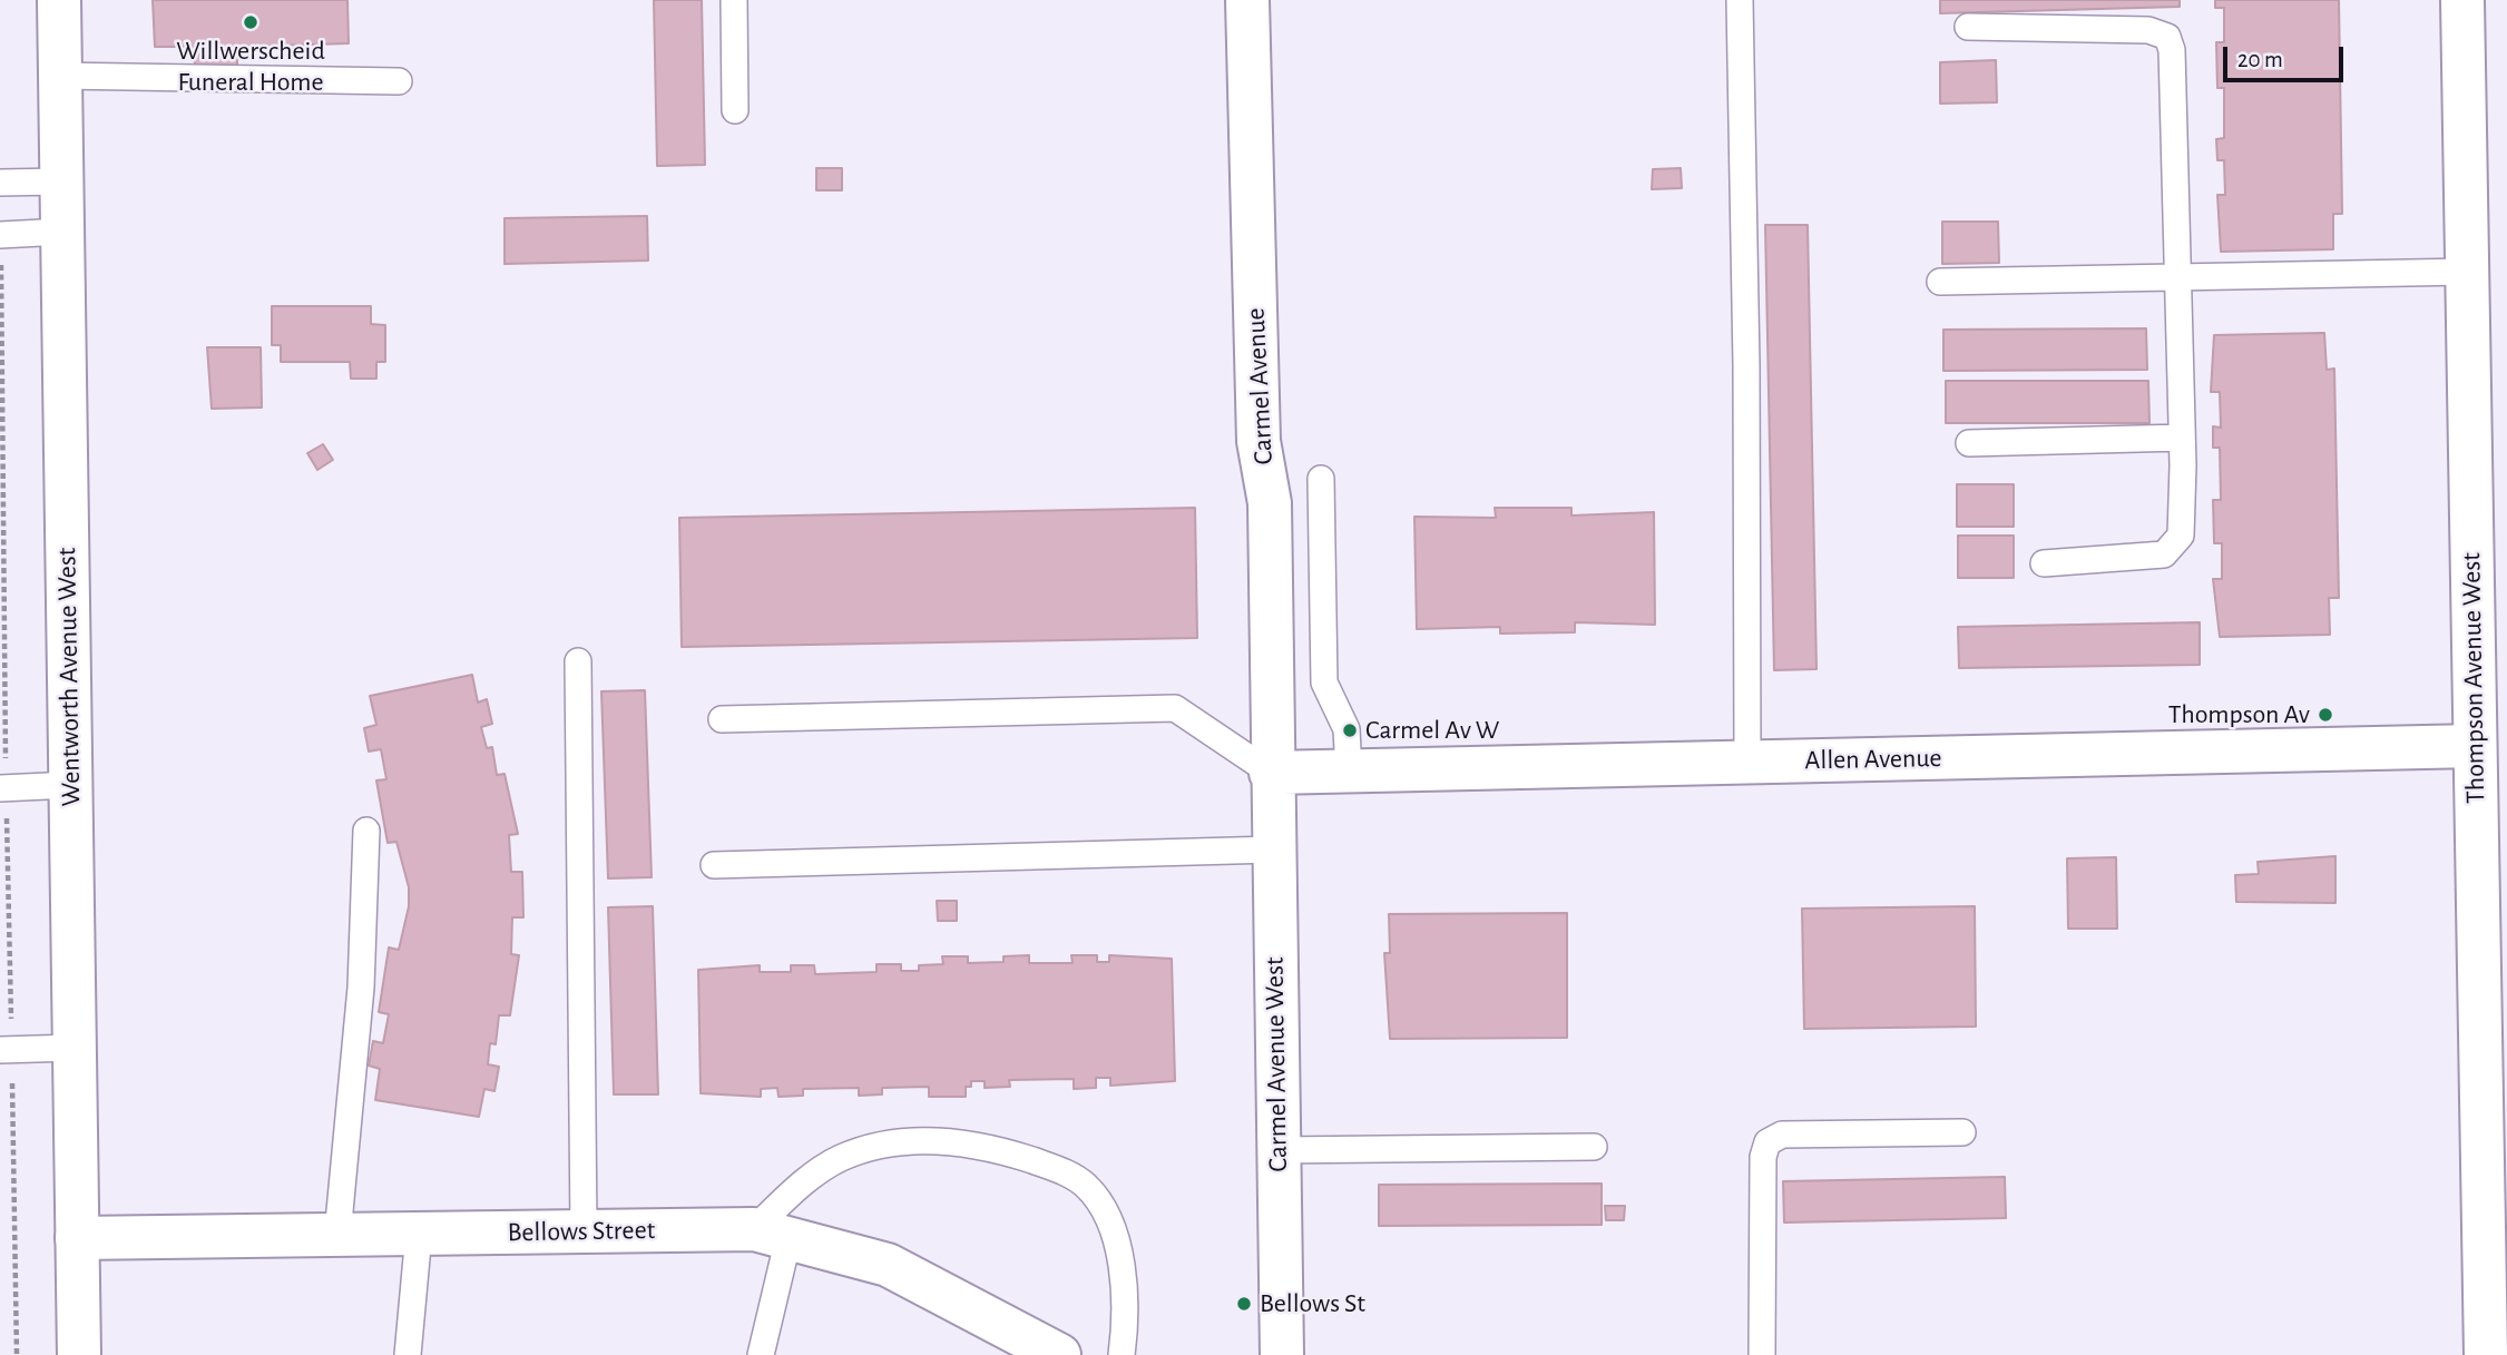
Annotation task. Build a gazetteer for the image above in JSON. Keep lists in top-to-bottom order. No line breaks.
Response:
{"streets":{"street":["Carmel Avenue","Wentworth Avenue West","Thompson Avenue West","Allen Avenue","Carmel Avenue West","Bellows Street"]},"crossings":[["Carmel Avenue","Allen Avenue"],["Carmel Avenue","Carmel Avenue West"],["Wentworth Avenue West","Bellows Street"],["Thompson Avenue West","Allen Avenue"],["Allen Avenue","Carmel Avenue West"]],"places":["Willwerscheid Funeral Home","Thompson Av","Carmel Av W","Bellows St"],"scale_bar":"20 m"}
